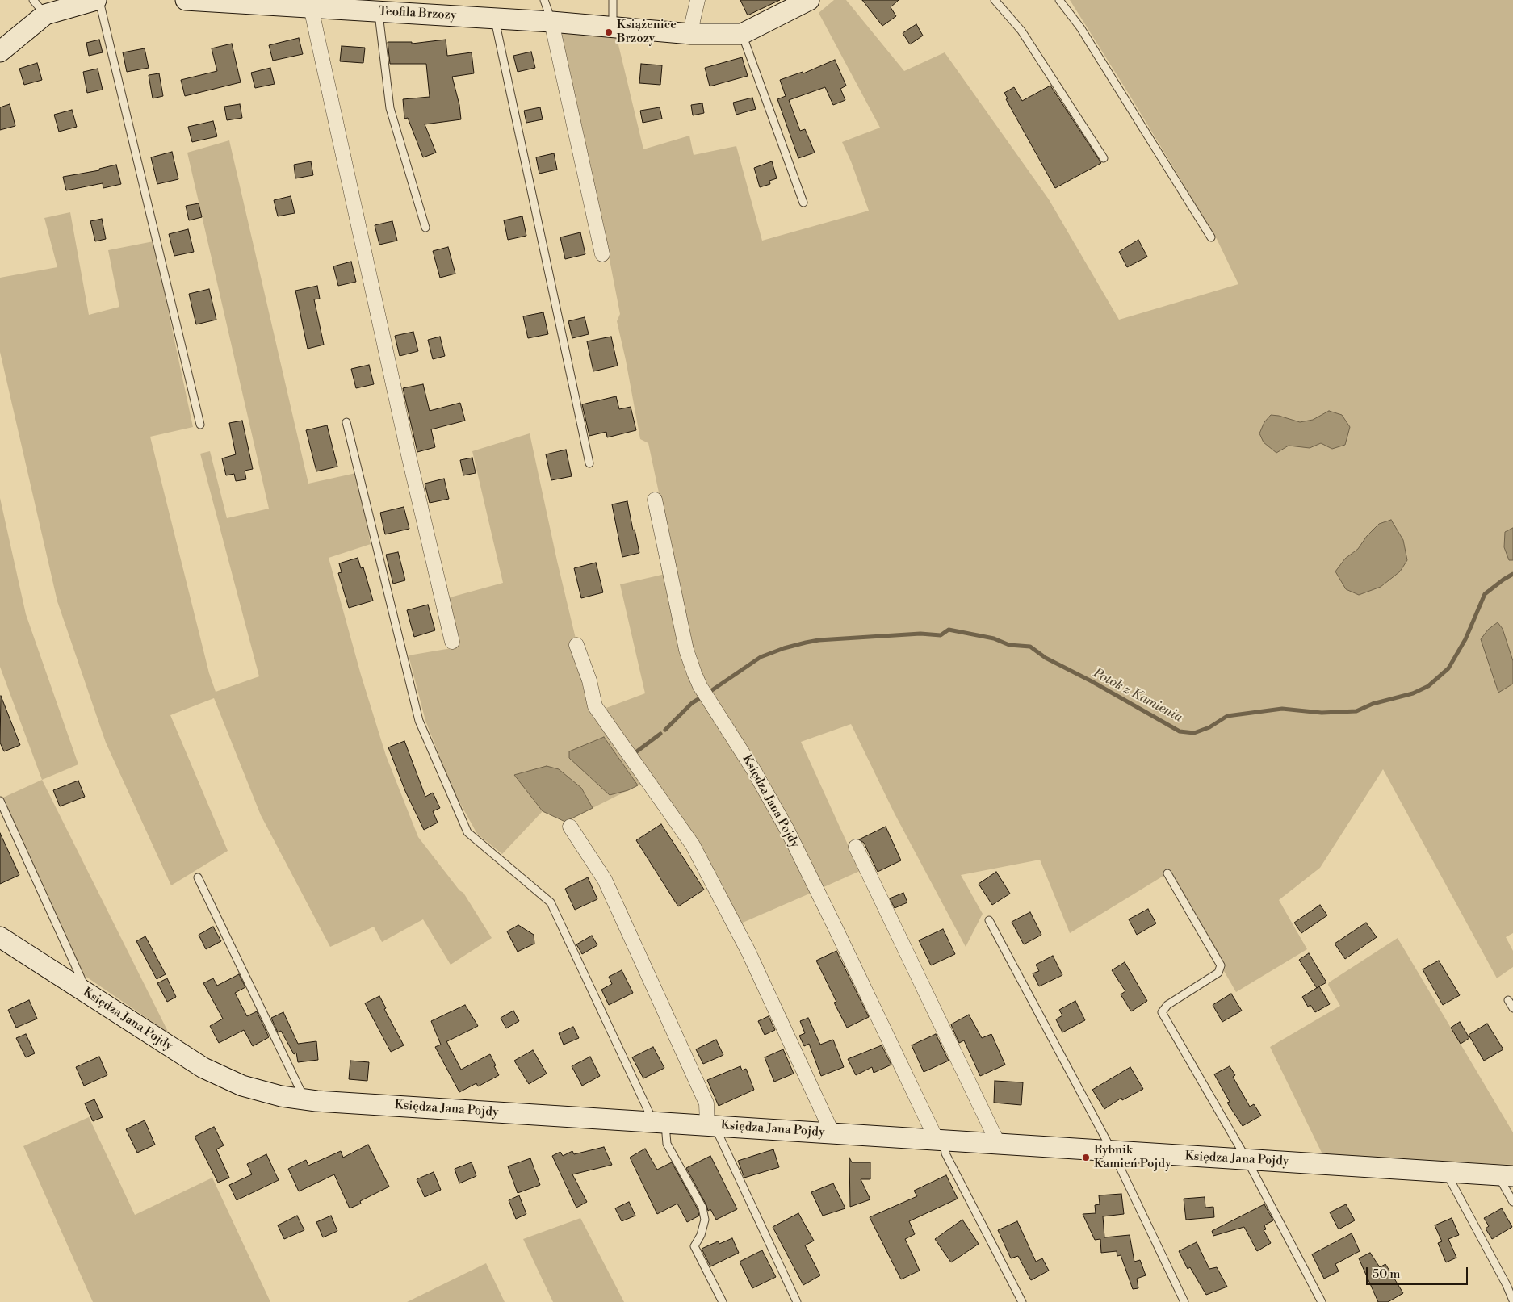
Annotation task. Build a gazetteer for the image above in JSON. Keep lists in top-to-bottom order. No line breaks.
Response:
{"streets":{"street":["Teofila Brzozy","Księdza Jana Pojdy"]},"water":["Potok z Kamienia"],"places":["Książenice Brzozy","Rybnik Kamień Pojdy"],"scale_bar":"50 m"}
